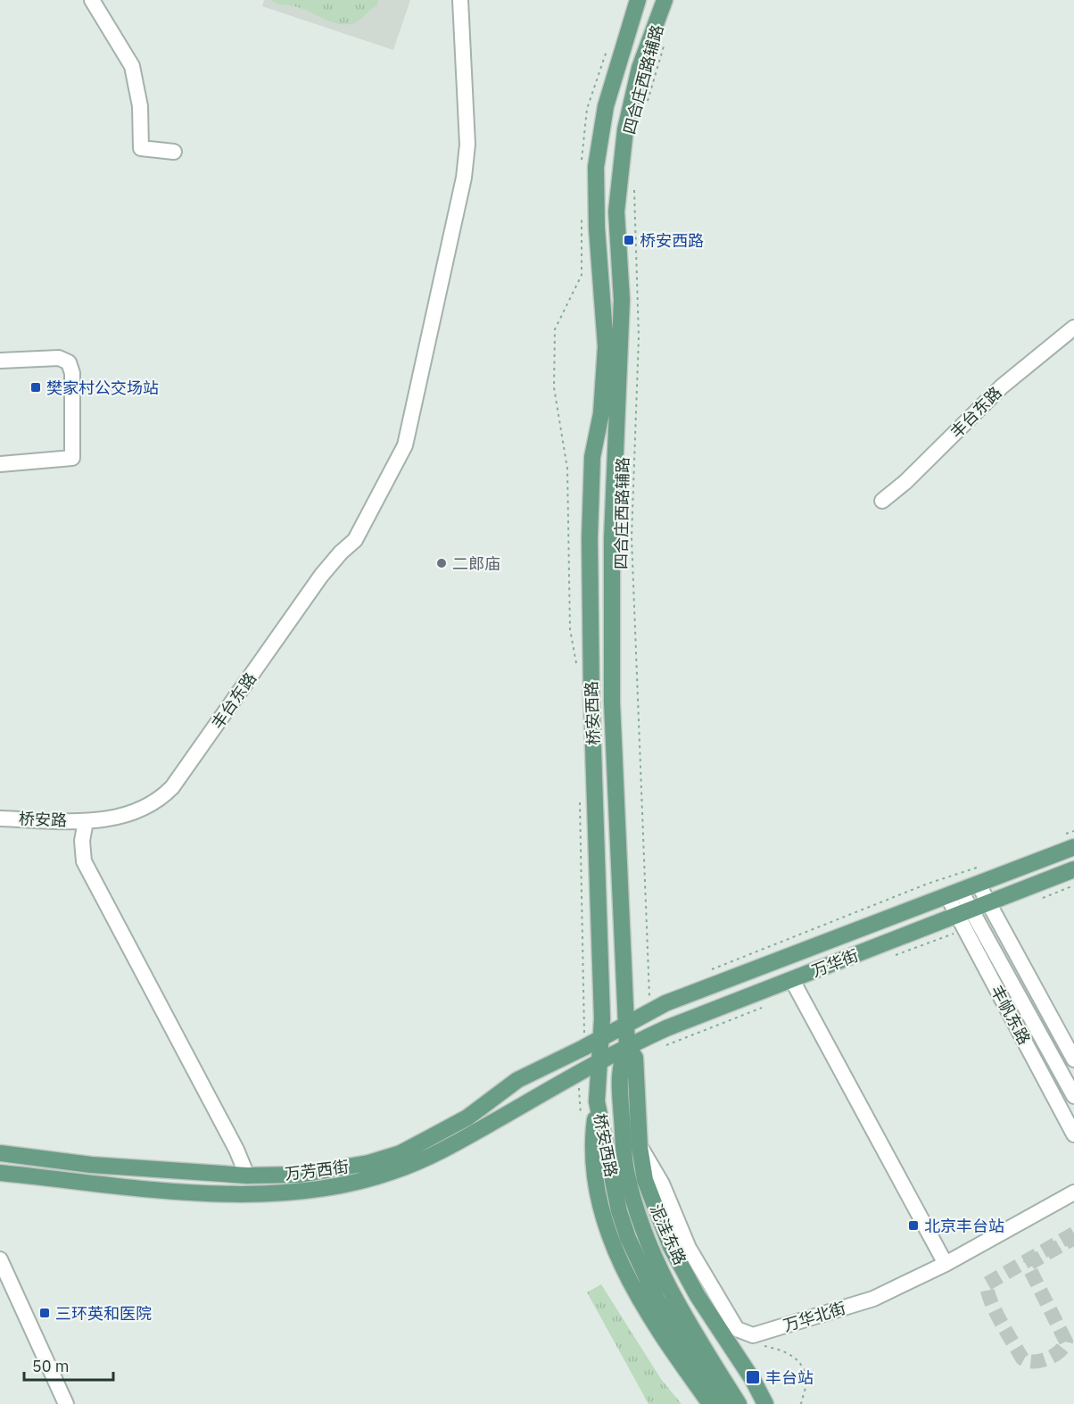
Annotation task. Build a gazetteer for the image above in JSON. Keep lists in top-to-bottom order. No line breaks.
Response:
{"streets":{"main road":["桥安西路","万华街","万芳西街","泥洼东路"],"street":["丰台东路","桥安路","丰帆东路","万华北街"],"path":["四合庄西路辅路"]},"crossings":[["丰台东路","桥安路"],["桥安西路","万华街"],["桥安西路","万芳西街"],["桥安西路","泥洼东路"],["万华街","丰帆东路"],["万华街","万芳西街"],["万华街","泥洼东路"]],"places":{"transit":["桥安西路","樊家村公交场站","北京丰台站","三环英和医院","丰台站"],"other":["二郎庙"]},"scale_bar":"50 m"}
